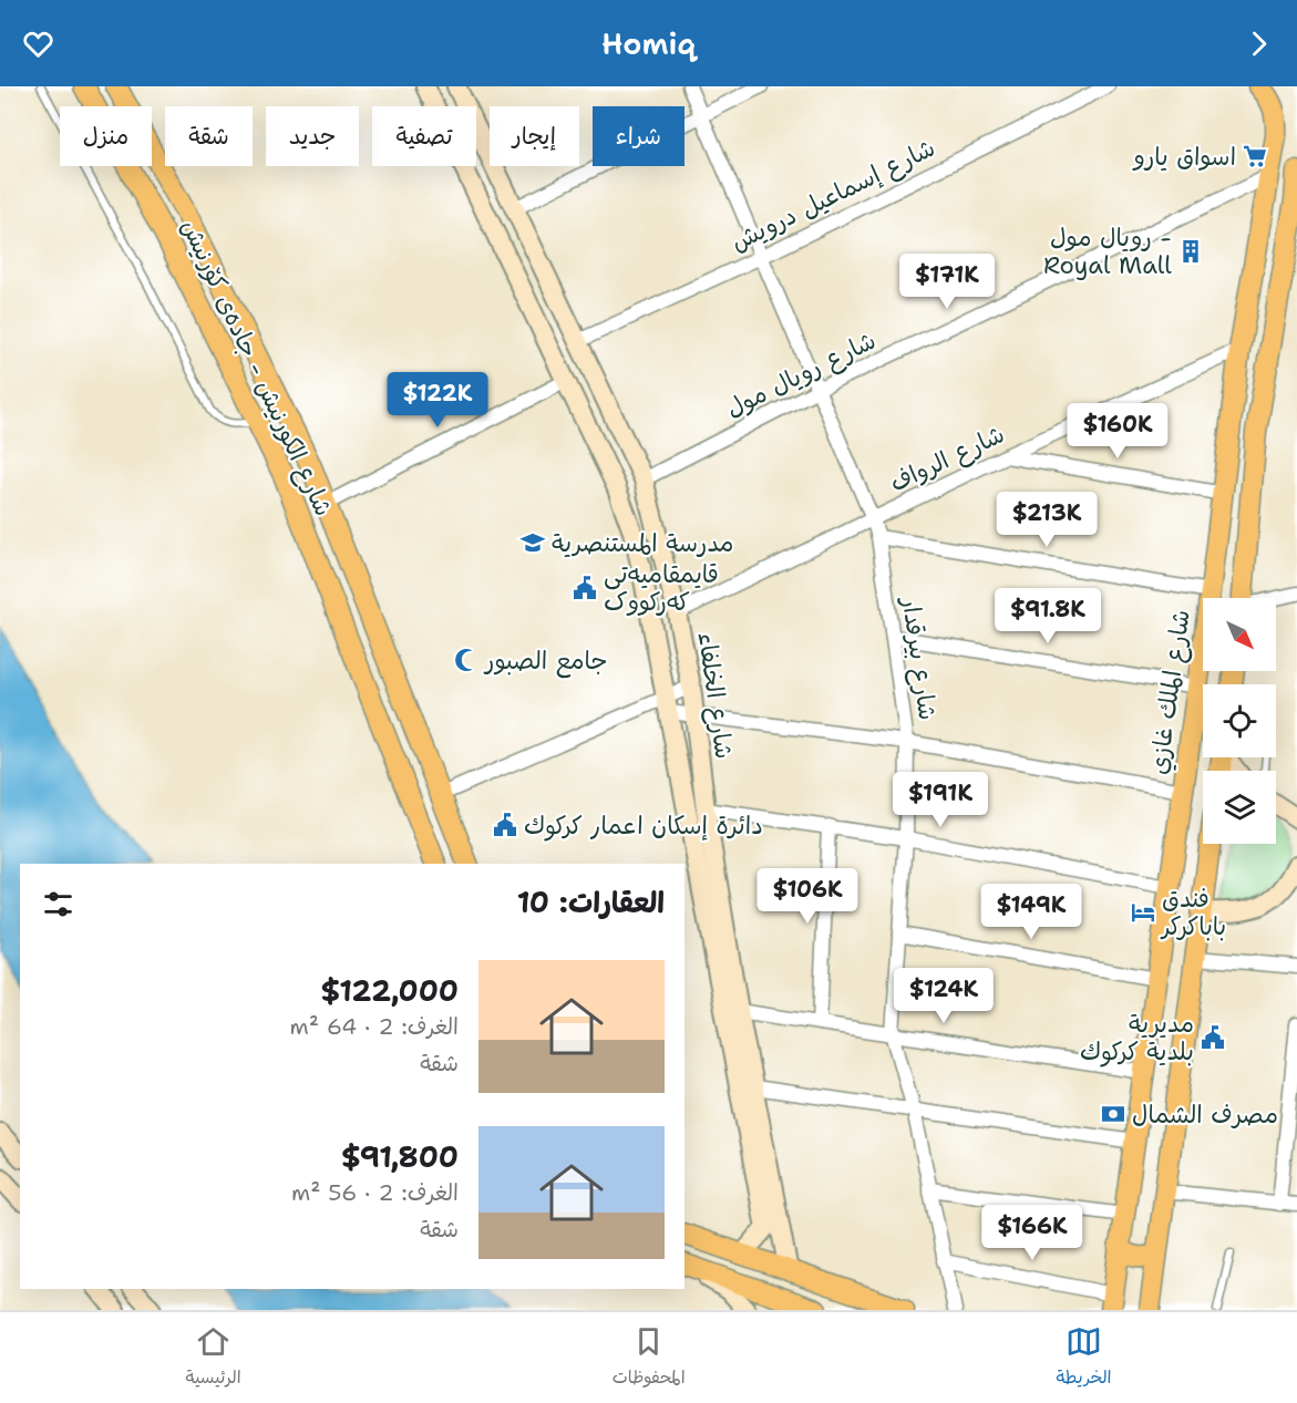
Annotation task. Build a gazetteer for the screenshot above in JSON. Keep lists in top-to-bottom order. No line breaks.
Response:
{"streets":{"main road":["شارع الكورنيش - جادەی کۆرنیش","شارع الملك غازي"],"street":["شارع إسماعيل درويش","شارع رويال مول","شارع الرواف","شارع بيرقدار","شارع الخلفاء"]},"crossings":[["شارع إسماعيل درويش","شارع بيرقدار"],["شارع إسماعيل درويش","شارع الخلفاء"],["شارع رويال مول","شارع بيرقدار"],["شارع رويال مول","شارع الملك غازي"],["شارع رويال مول","شارع الخلفاء"],["شارع الرواف","شارع بيرقدار"],["شارع الرواف","شارع الملك غازي"],["شارع الرواف","شارع الخلفاء"]],"places":{"supermarket":["اسواق يارو"],"building":["رويال مول - Royal Mall"],"school or university":["مدرسة المستنصرية"],"public building":["قایمقامیەتی کەرکووک","دائرة إسكان اعمار كركوك","مديرية بلدية كركوك"],"mosque":["جامع الصبور"],"hotel":["فندق باباكركر"],"bank":["مصرف الشمال"]},"north":"bottom right","page":{"header":"Homiq","chip":["شراء","إيجار","تصفية","جديد","شقة","منزل"],"price":["$171K","$122K","$160K","$213K","$91.8K","$191K","$106K","$149K","$124K","$166K"],"heading":"العقارات: 10","list":[{"name":"$122,000","note":"الغرف: 2 · 64 m² · شقة"},{"name":"$91,800","note":"الغرف: 2 · 56 m² · شقة"}],"tabs":["الخريطة","المحفوظات","الرئيسية"]}}
